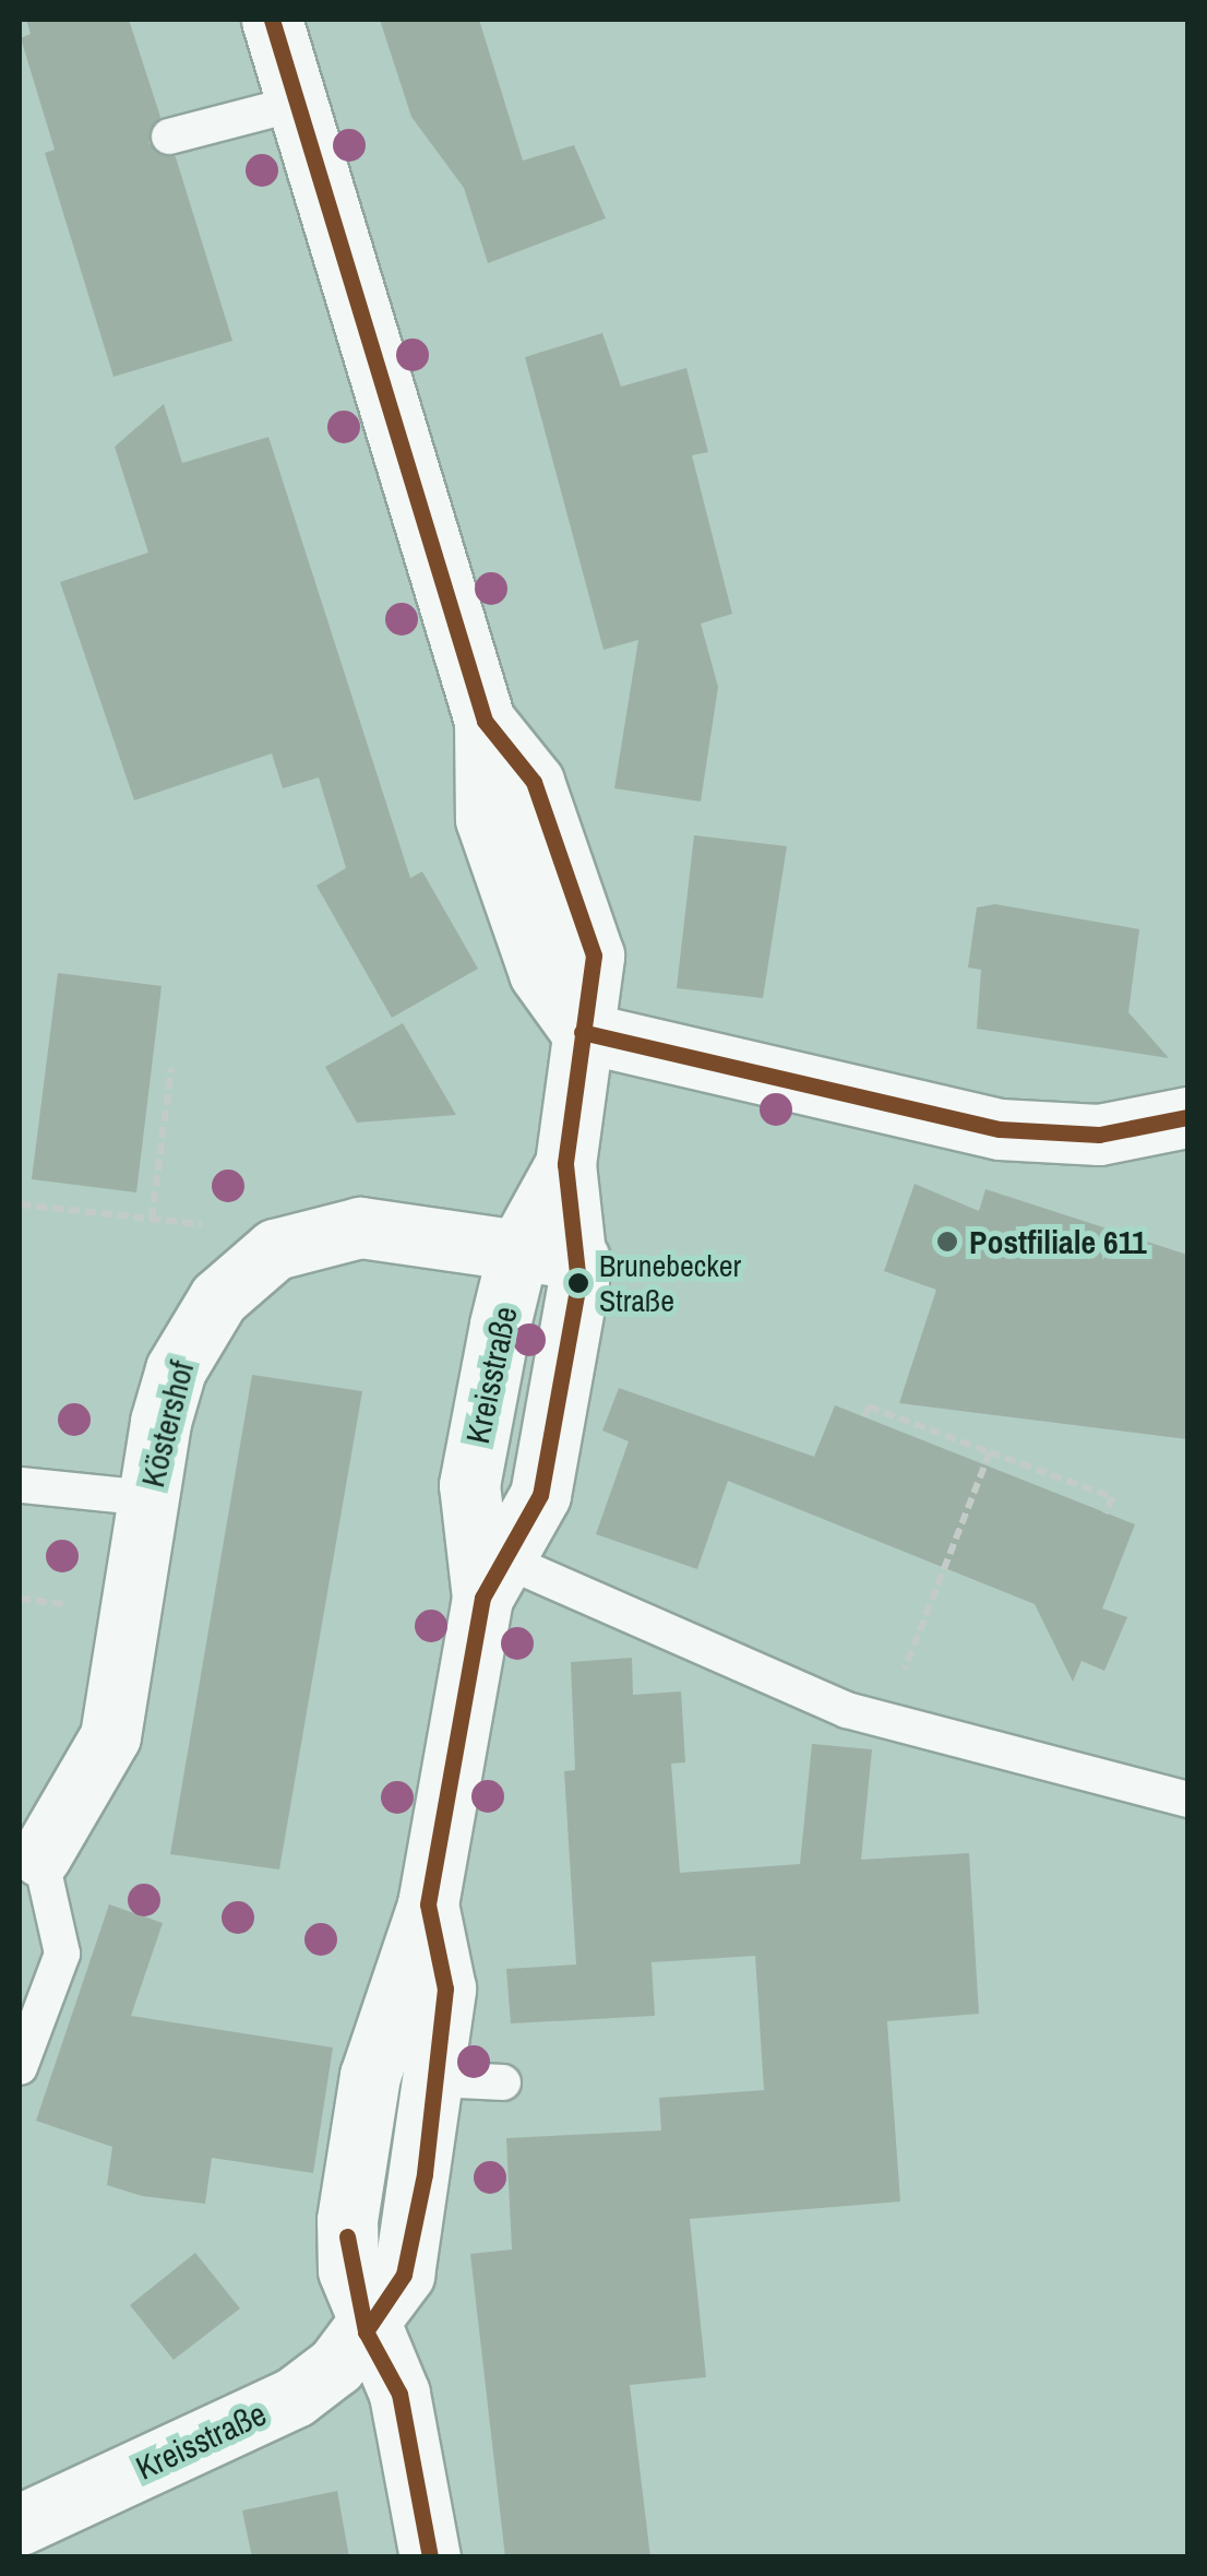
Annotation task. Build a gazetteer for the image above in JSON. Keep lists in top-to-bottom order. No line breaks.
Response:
{"streets":{"street":["Kreisstraße","Köstershof"]},"places":["Postfiliale 611","Brunebecker Straße"]}
